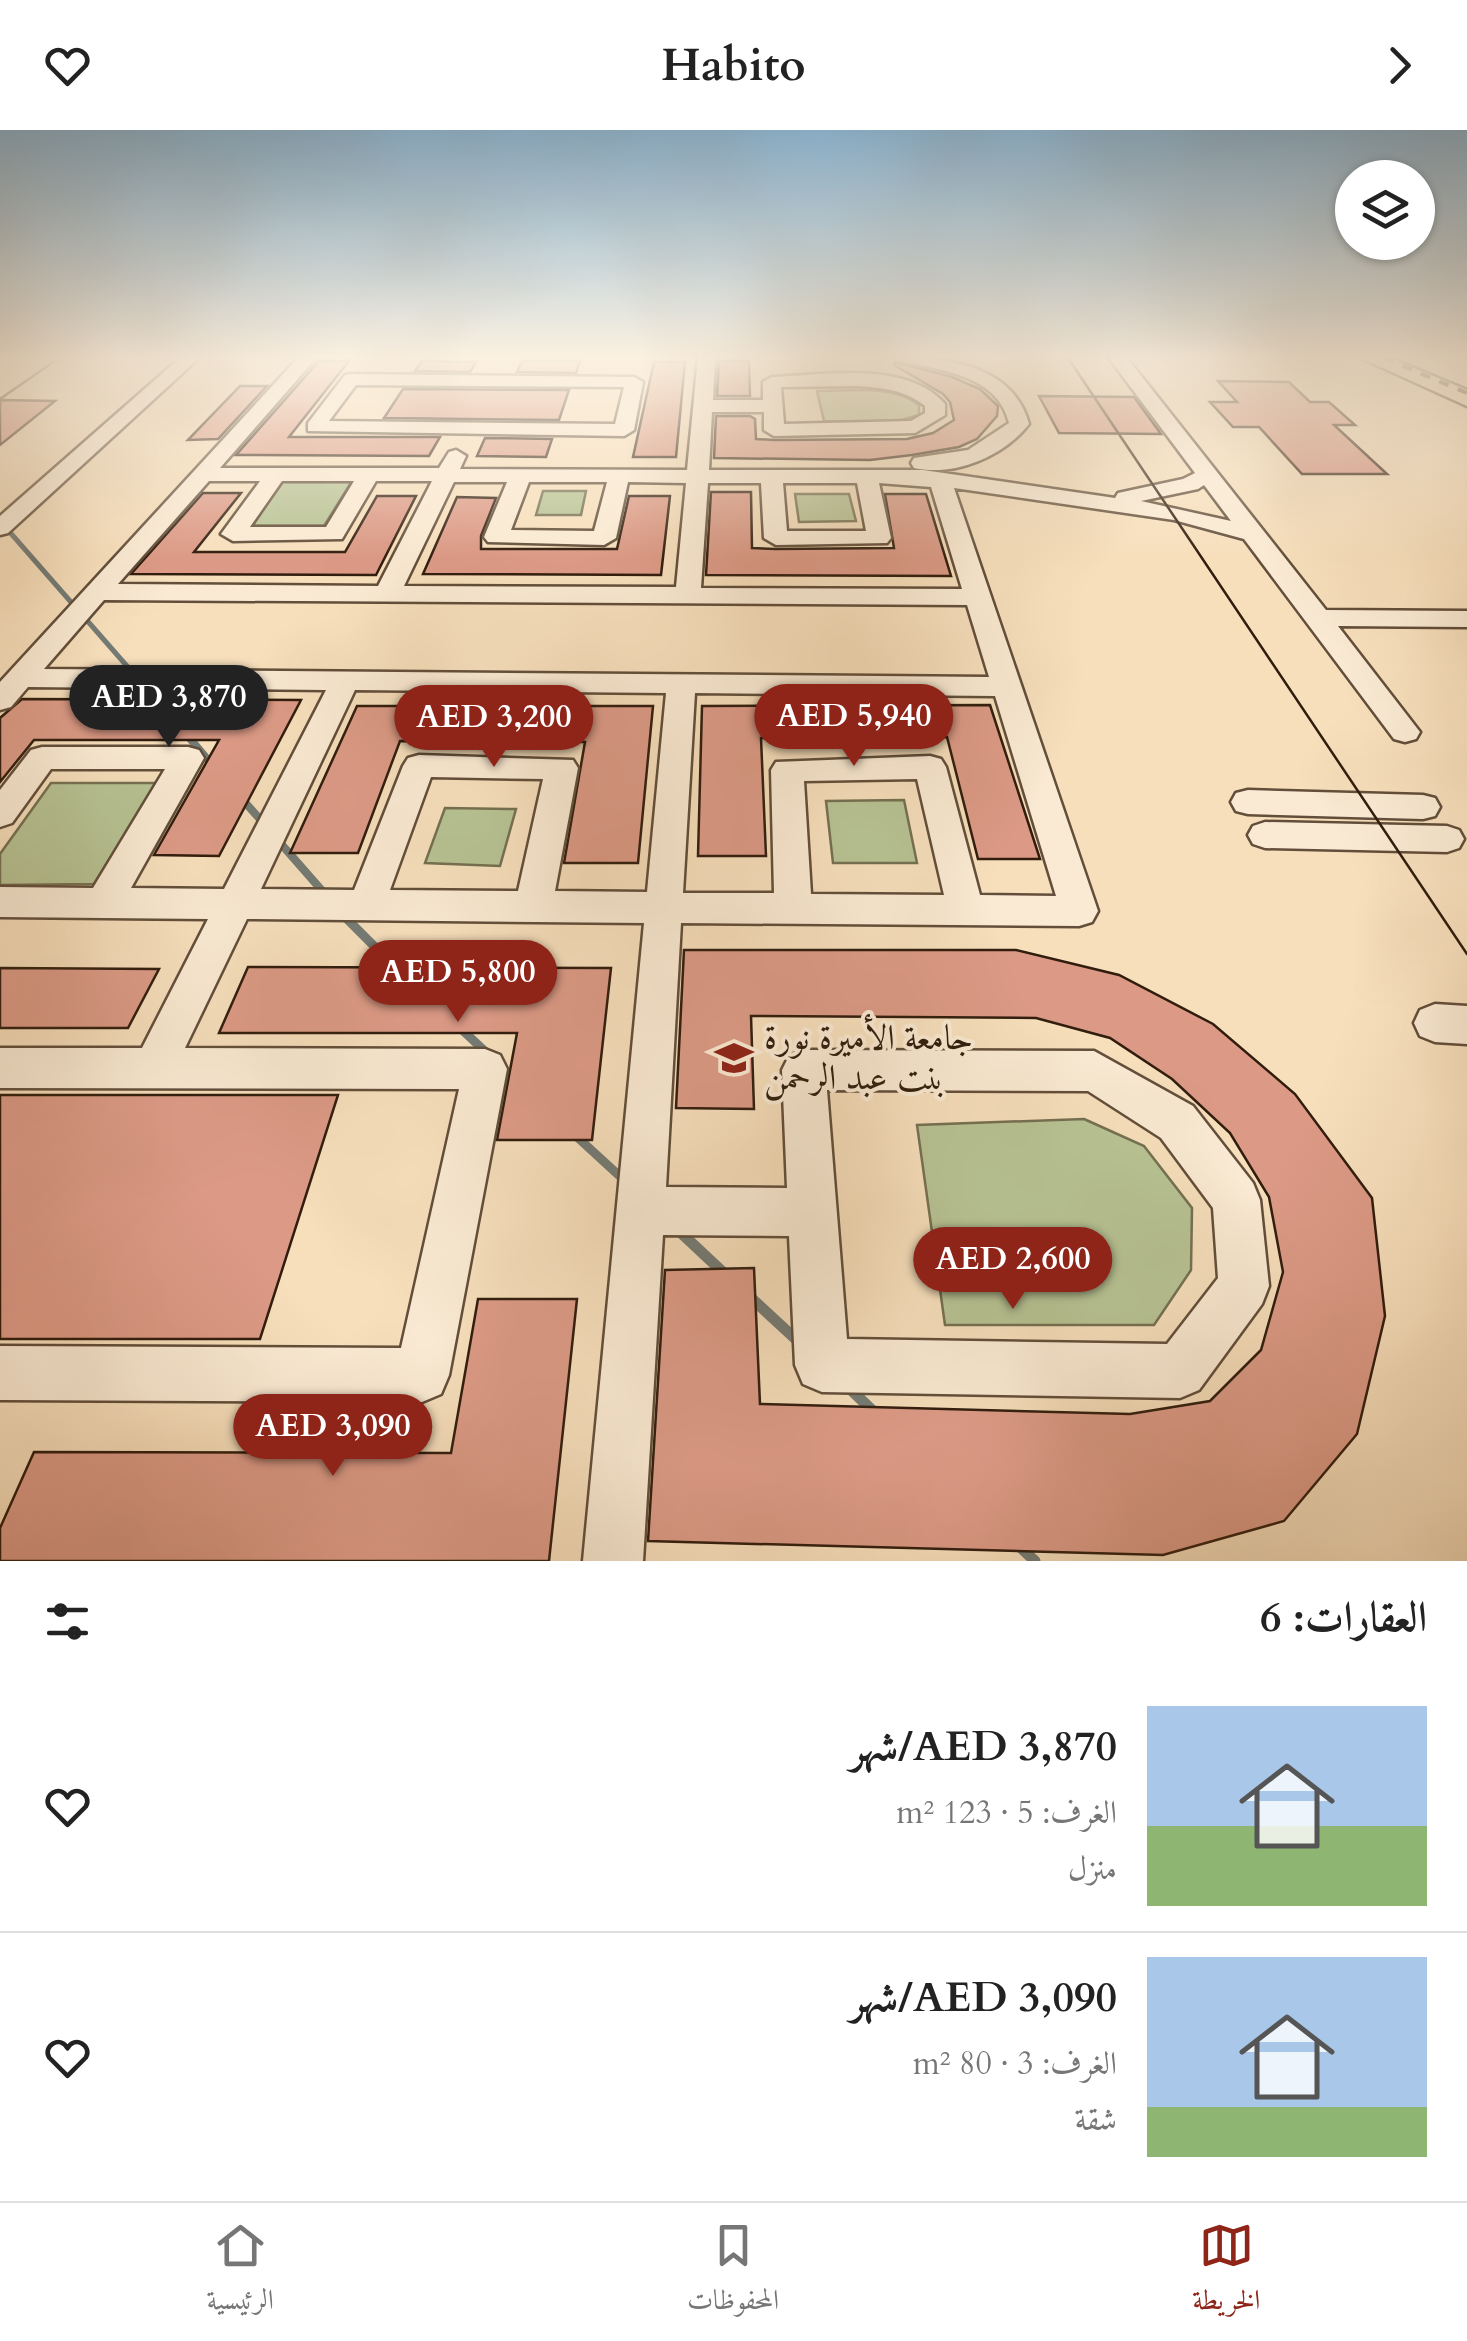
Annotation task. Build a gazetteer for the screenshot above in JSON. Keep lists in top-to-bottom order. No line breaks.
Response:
{"places":{"school or university":["جامعة الأميرة نورة بنت عبد الرحمن"]},"page":{"header":"Habito","price":["AED 3,870","AED 5,940","AED 3,200","AED 5,800","AED 2,600","AED 3,090"],"heading":"العقارات: 6","list":[{"name":"AED 3,870/شهر","note":"الغرف: 5 · 123 m² · منزل"},{"name":"AED 3,090/شهر","note":"الغرف: 3 · 80 m² · شقة"}],"tabs":["الخريطة","المحفوظات","الرئيسية"]}}
